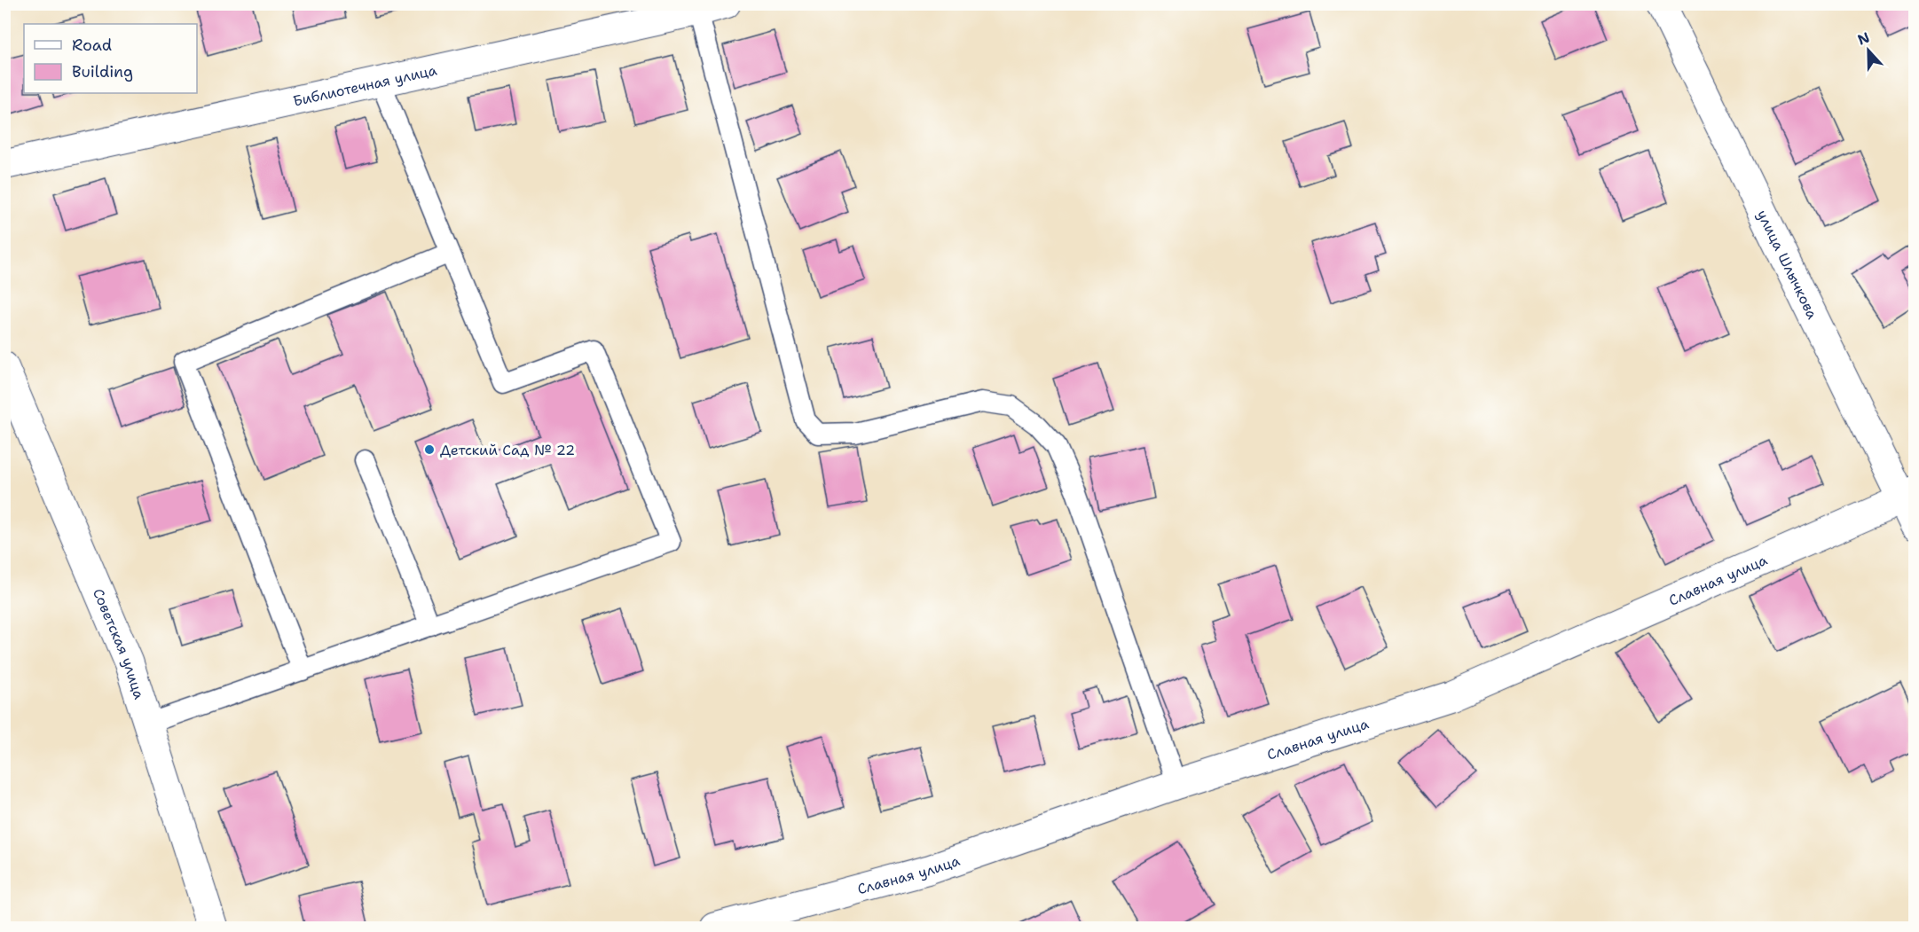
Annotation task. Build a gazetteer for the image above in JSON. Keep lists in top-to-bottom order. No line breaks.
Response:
{"streets":{"street":["Библиотечная улица","улица Шлычкова","Славная улица","Советская улица"]},"crossings":[["улица Шлычкова","Славная улица"]],"places":["Детский Сад № 22"],"legend":["Road","Building"],"north":"top"}
